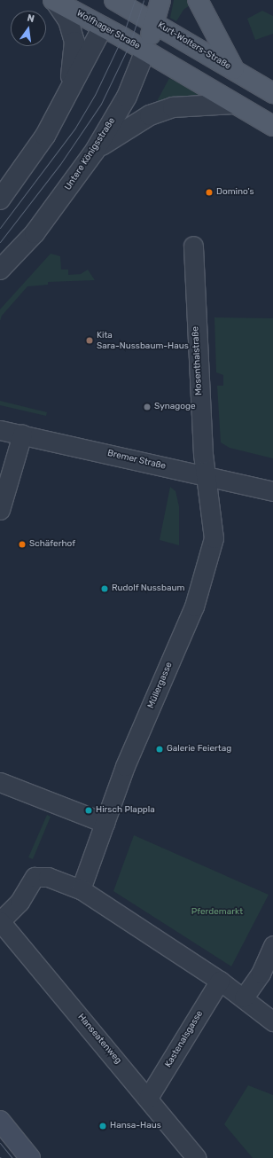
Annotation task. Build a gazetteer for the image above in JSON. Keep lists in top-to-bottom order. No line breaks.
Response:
{"streets":{"main road":["Wolfhager Straße","Kurt-Wolters-Straße","Untere Königsstraße"],"street":["Mosenthalstraße","Bremer Straße","Müllergasse","Hanseatenweg","Kastenalsgasse"]},"crossings":[["Wolfhager Straße","Untere Königsstraße"],["Kurt-Wolters-Straße","Untere Königsstraße"],["Mosenthalstraße","Bremer Straße"],["Mosenthalstraße","Müllergasse"],["Bremer Straße","Müllergasse"],["Hanseatenweg","Kastenalsgasse"]],"parks":["Pferdemarkt"],"places":["Domino's","Kita Sara-Nussbaum-Haus","Synagoge","Schäferhof","Rudolf Nussbaum","Galerie Feiertag","Hirsch Plappla","Hansa-Haus"],"north":"top"}
